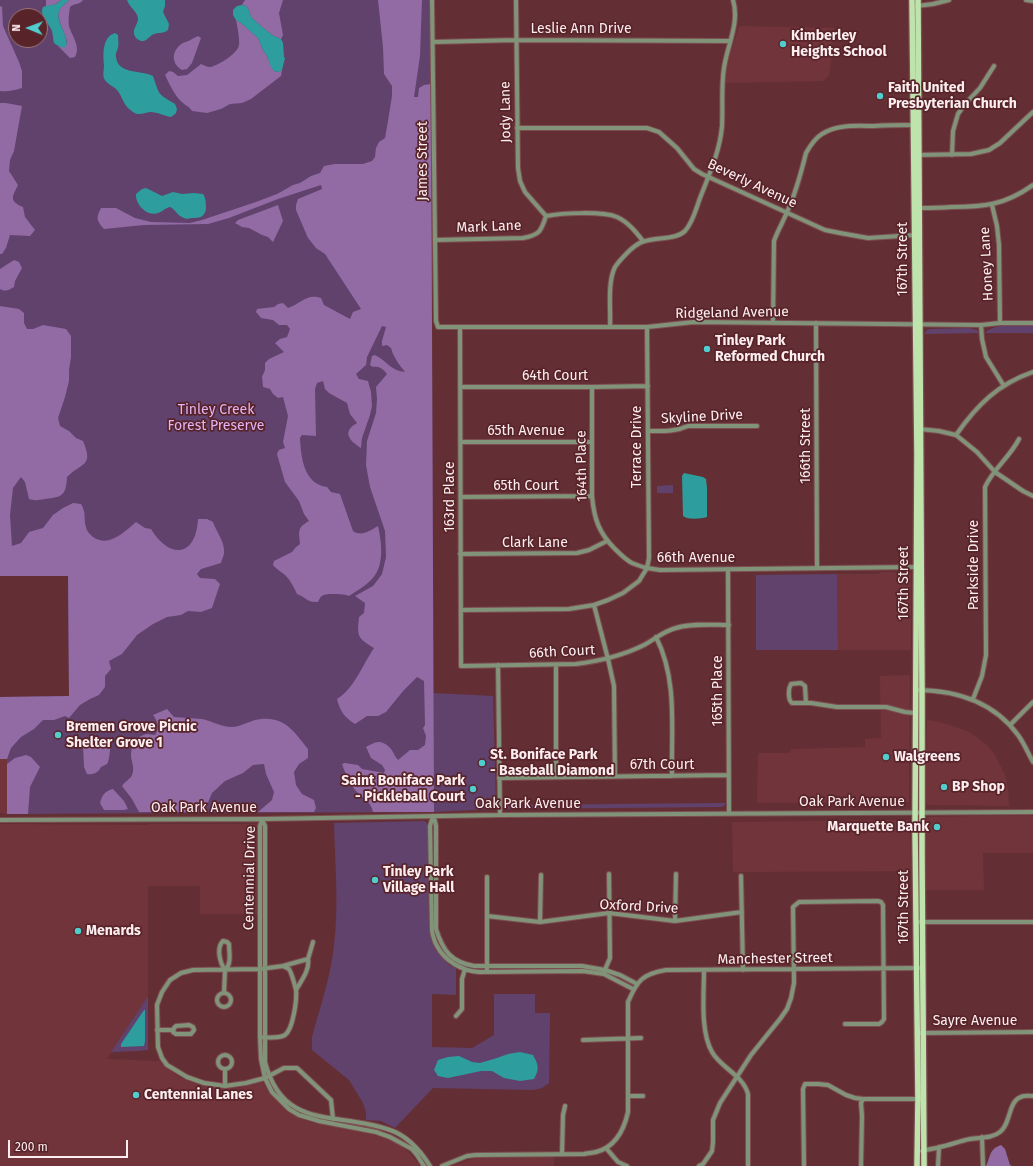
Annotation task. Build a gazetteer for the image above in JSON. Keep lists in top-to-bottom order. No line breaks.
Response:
{"streets":{"main road":["167th Street"],"street":["Leslie Ann Drive","Jody Lane","James Street","Beverly Avenue","Mark Lane","Honey Lane","Ridgeland Avenue","64th Court","Skyline Drive","65th Avenue","166th Street","Terrace Drive","164th Place","65th Court","163rd Place","Clark Lane","66th Avenue","Parkside Drive","66th Court","165th Place","67th Court","Oak Park Avenue","Centennial Drive","Oxford Drive","Manchester Street","Sayre Avenue"]},"crossings":[["Leslie Ann Drive","Jody Lane"],["Leslie Ann Drive","James Street"],["Jody Lane","Beverly Avenue"],["Jody Lane","Mark Lane"],["James Street","Mark Lane"],["James Street","Ridgeland Avenue"],["Beverly Avenue","167th Street"],["167th Street","Ridgeland Avenue"],["167th Street","66th Avenue"],["167th Street","Oak Park Avenue"],["167th Street","Manchester Street"],["167th Street","Sayre Avenue"],["Honey Lane","Ridgeland Avenue"],["Ridgeland Avenue","166th Street"],["Ridgeland Avenue","Terrace Drive"],["Ridgeland Avenue","163rd Place"],["64th Court","Terrace Drive"],["64th Court","164th Place"],["64th Court","163rd Place"],["Skyline Drive","Terrace Drive"],["65th Avenue","164th Place"],["65th Avenue","163rd Place"],["166th Street","66th Avenue"],["Terrace Drive","164th Place"],["Terrace Drive","66th Avenue"],["164th Place","65th Court"],["164th Place","Clark Lane"],["164th Place","66th Avenue"],["65th Court","163rd Place"],["163rd Place","Clark Lane"],["163rd Place","66th Avenue"],["163rd Place","66th Court"],["66th Avenue","165th Place"],["66th Court","165th Place"],["165th Place","67th Court"],["165th Place","Oak Park Avenue"],["Oak Park Avenue","Centennial Drive"]],"parks":["Tinley Creek Forest Preserve"],"places":["Kimberley Heights School","Faith United Presbyterian Church","Tinley Park Reformed Church","Bremen Grove Picnic Shelter Grove 1","Walgreens","St. Boniface Park - Baseball Diamond","BP Shop","Saint Boniface Park - Pickleball Court","Marquette Bank","Tinley Park Village Hall","Menards","Centennial Lanes"],"scale_bar":"200 m","north":"left"}
